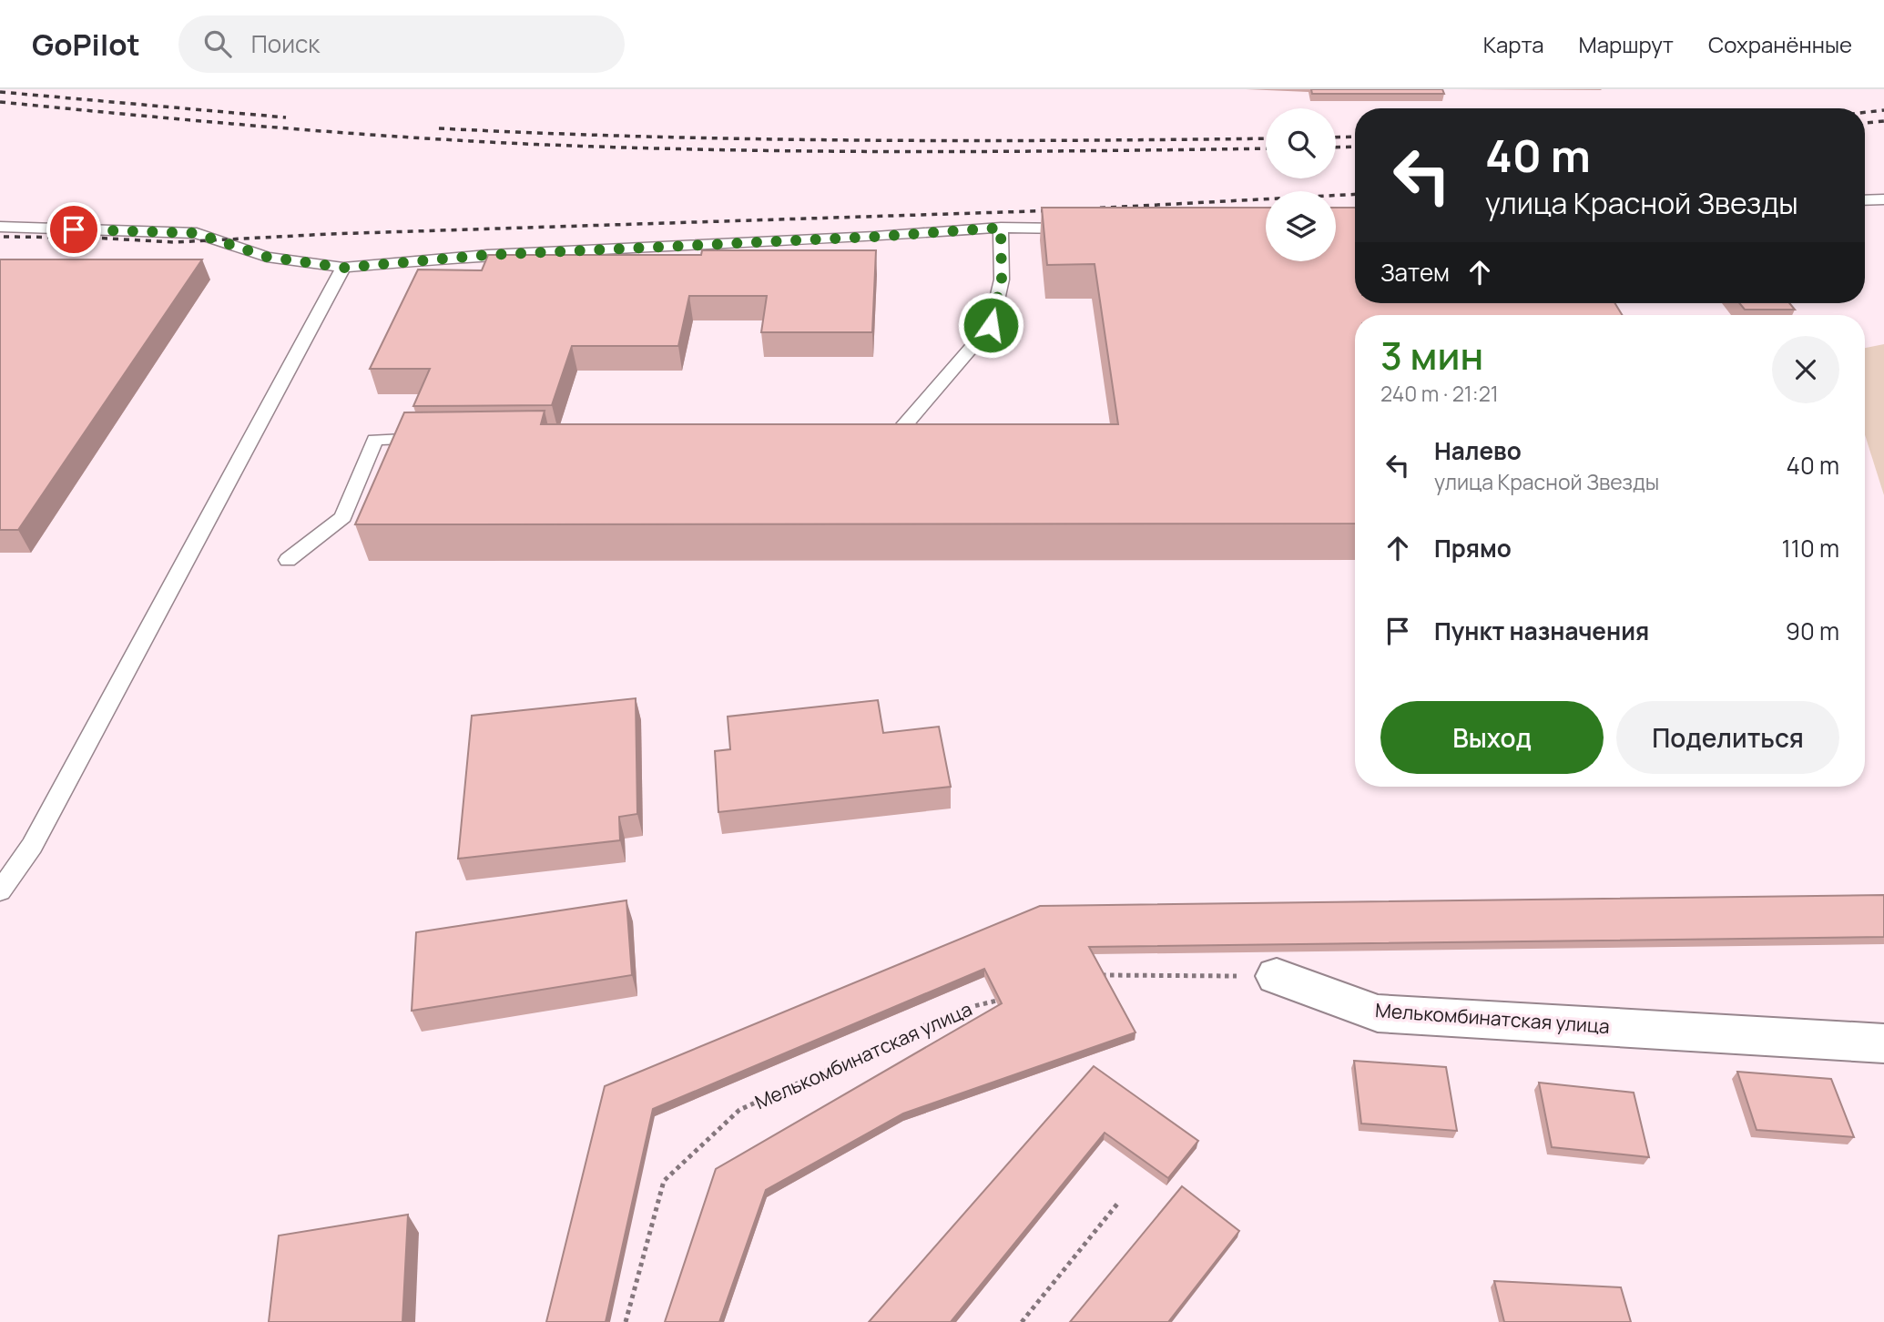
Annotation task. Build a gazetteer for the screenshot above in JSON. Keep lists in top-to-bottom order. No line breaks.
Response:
{"streets":{"street":["Мелькомбинатская улица"]},"page":{"header":"GoPilot","search":"Поиск","nav":["Карта","Маршрут","Сохранённые"],"turn":["40 m","улица Красной Звезды"],"then":"Затем","heading":["3 мин","240 m · 21:21"],"list":[{"name":"Налево","note":"улица Красной Звезды","value":"40 m"},{"name":"Прямо","value":"110 m"},{"name":"Пункт назначения","value":"90 m"}],"buttons":["Выход","Поделиться"]}}
